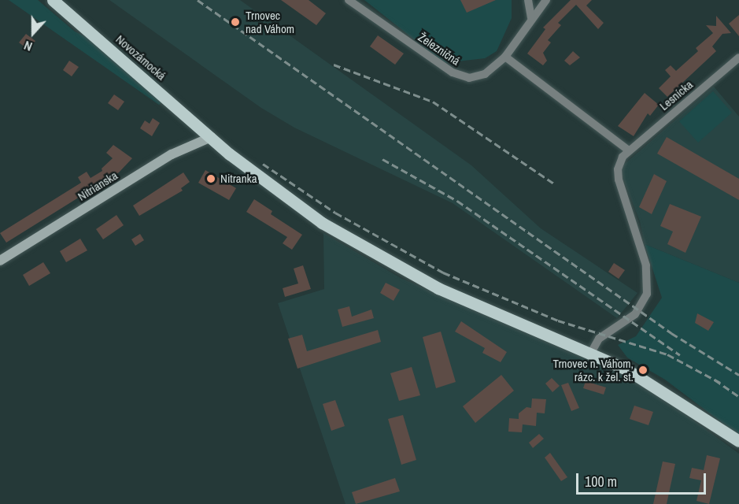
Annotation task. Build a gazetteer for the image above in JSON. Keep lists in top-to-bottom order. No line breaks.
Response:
{"streets":{"main road":["Novozámocká","Nitrianska"],"street":["Železničná","Lesnícka"]},"crossings":[["Novozámocká","Nitrianska"]],"places":["Trnovec nad Váhom","Nitranka","Trnovec n. Váhom, rázc. k žel. st."],"scale_bar":"100 m","north":"bottom"}
